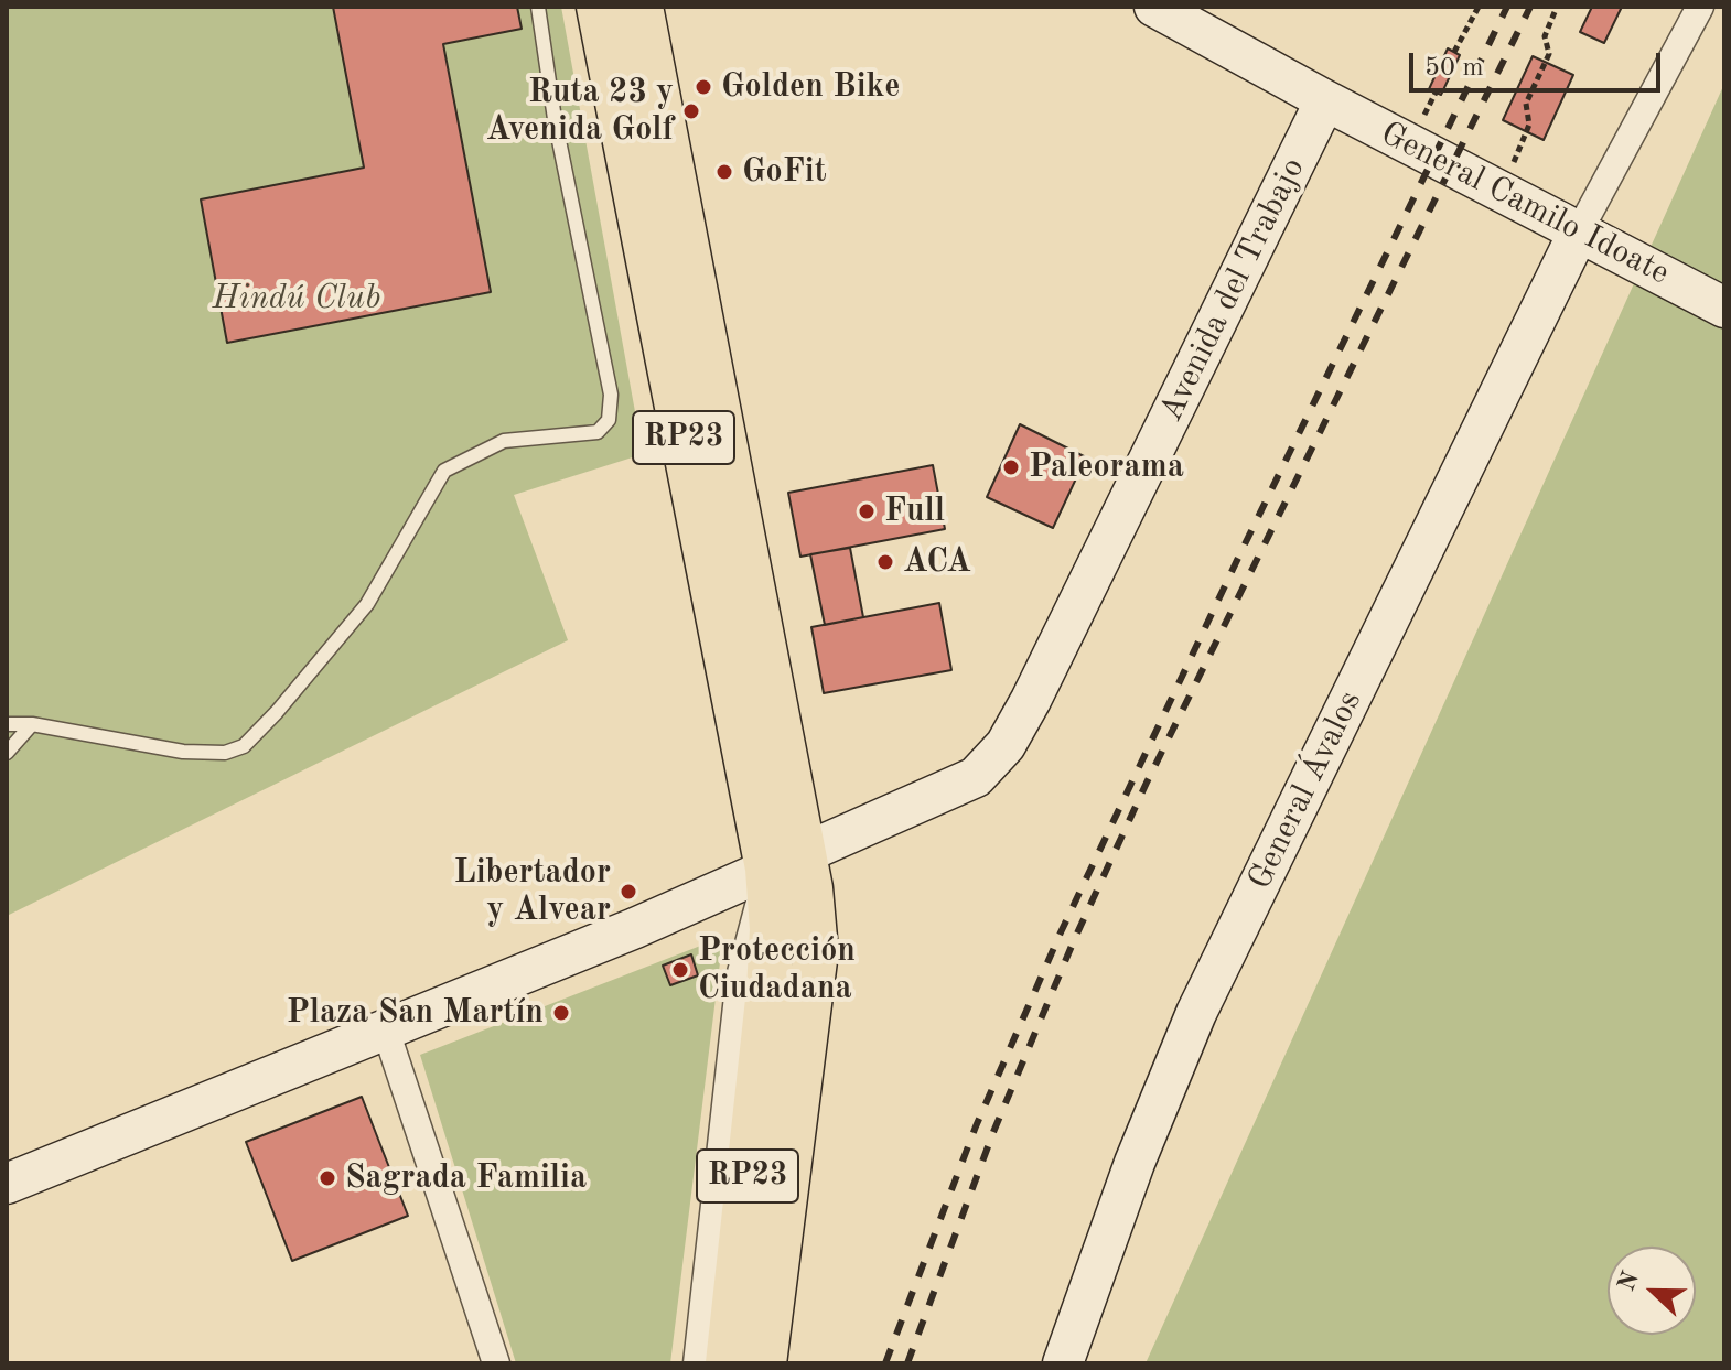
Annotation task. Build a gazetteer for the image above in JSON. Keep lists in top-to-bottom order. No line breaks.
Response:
{"streets":{"main road":["RP23"],"street":["General Camilo Idoate","Avenida del Trabajo","General Ávalos"]},"crossings":[["General Camilo Idoate","Avenida del Trabajo"],["General Camilo Idoate","General Ávalos"],["Avenida del Trabajo","RP23"]],"parks":["Hindú Club"],"places":["Golden Bike","Ruta 23 y Avenida Golf","GoFit","Paleorama","Full","ACA","Libertador y Alvear","Protección Ciudadana","Plaza San Martín","Sagrada Familia"],"scale_bar":"50 m","north":"left"}
